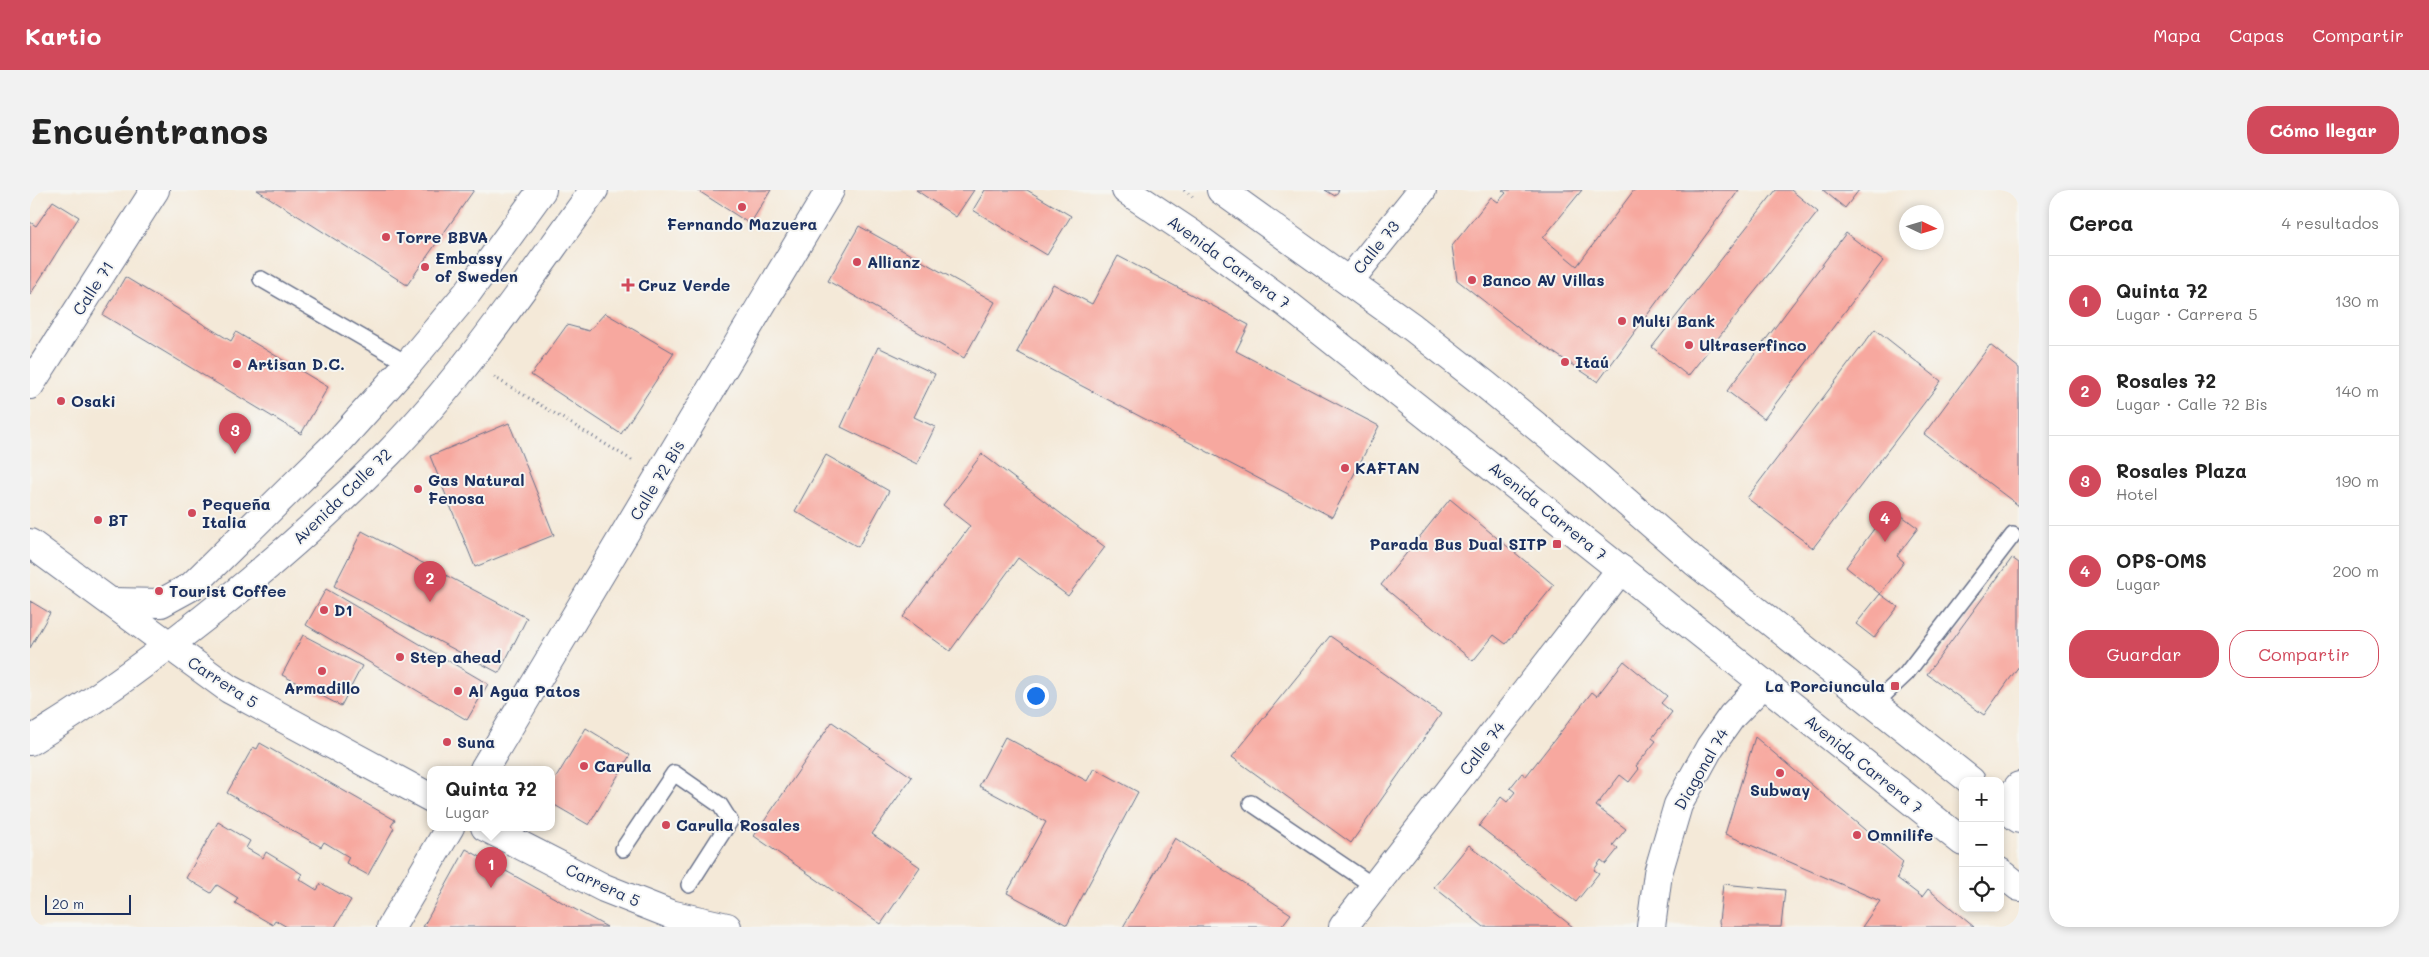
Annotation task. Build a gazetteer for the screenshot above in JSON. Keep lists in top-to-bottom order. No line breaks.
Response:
{"streets":{"street":["Calle 73","Avenida Carrera 7","Calle 71","Calle 72 Bis","Avenida Calle 72","Carrera 5","Calle 74","Diagonal 74"]},"crossings":[["Avenida Carrera 7","Calle 74"],["Avenida Carrera 7","Diagonal 74"],["Avenida Calle 72","Carrera 5"]],"places":{"other":["Fernando Mazuera","Torre BBVA","Allianz","Embassy of Sweden","Banco AV Villas","Multi Bank","Ultraserfinco","Itaú","Artisan D.C.","Osaki","KAFTAN","Gas Natural Fenosa","Pequeña Italia","BT","Tourist Coffee","D1","Step ahead","Armadillo","Al Agua Patos","Suna","Carulla","Subway","Carulla Rosales","Omnilife"],"health":["Cruz Verde"],"transit":["Parada Bus Dual SITP","La Porciuncula"]},"scale_bar":"20 m","north":"right","page":{"header":"Kartio","nav":["Mapa","Capas","Compartir"],"buttons":["Cómo llegar",["Guardar","Compartir"]],"title":"Encuéntranos","heading":["Cerca","4 resultados"],"list":[{"mark":"1","name":"Quinta 72","note":"Lugar · Carrera 5","value":"130 m"},{"mark":"2","name":"Rosales 72","note":"Lugar · Calle 72 Bis","value":"140 m"},{"mark":"3","name":"Rosales Plaza","note":"Hotel","value":"190 m"},{"mark":"4","name":"OPS-OMS","note":"Lugar","value":"200 m"}],"pins":["3","4","2","1"],"popup":["Quinta 72","Lugar"],"map_buttons":["+","−"],"scale":"20 m"}}
